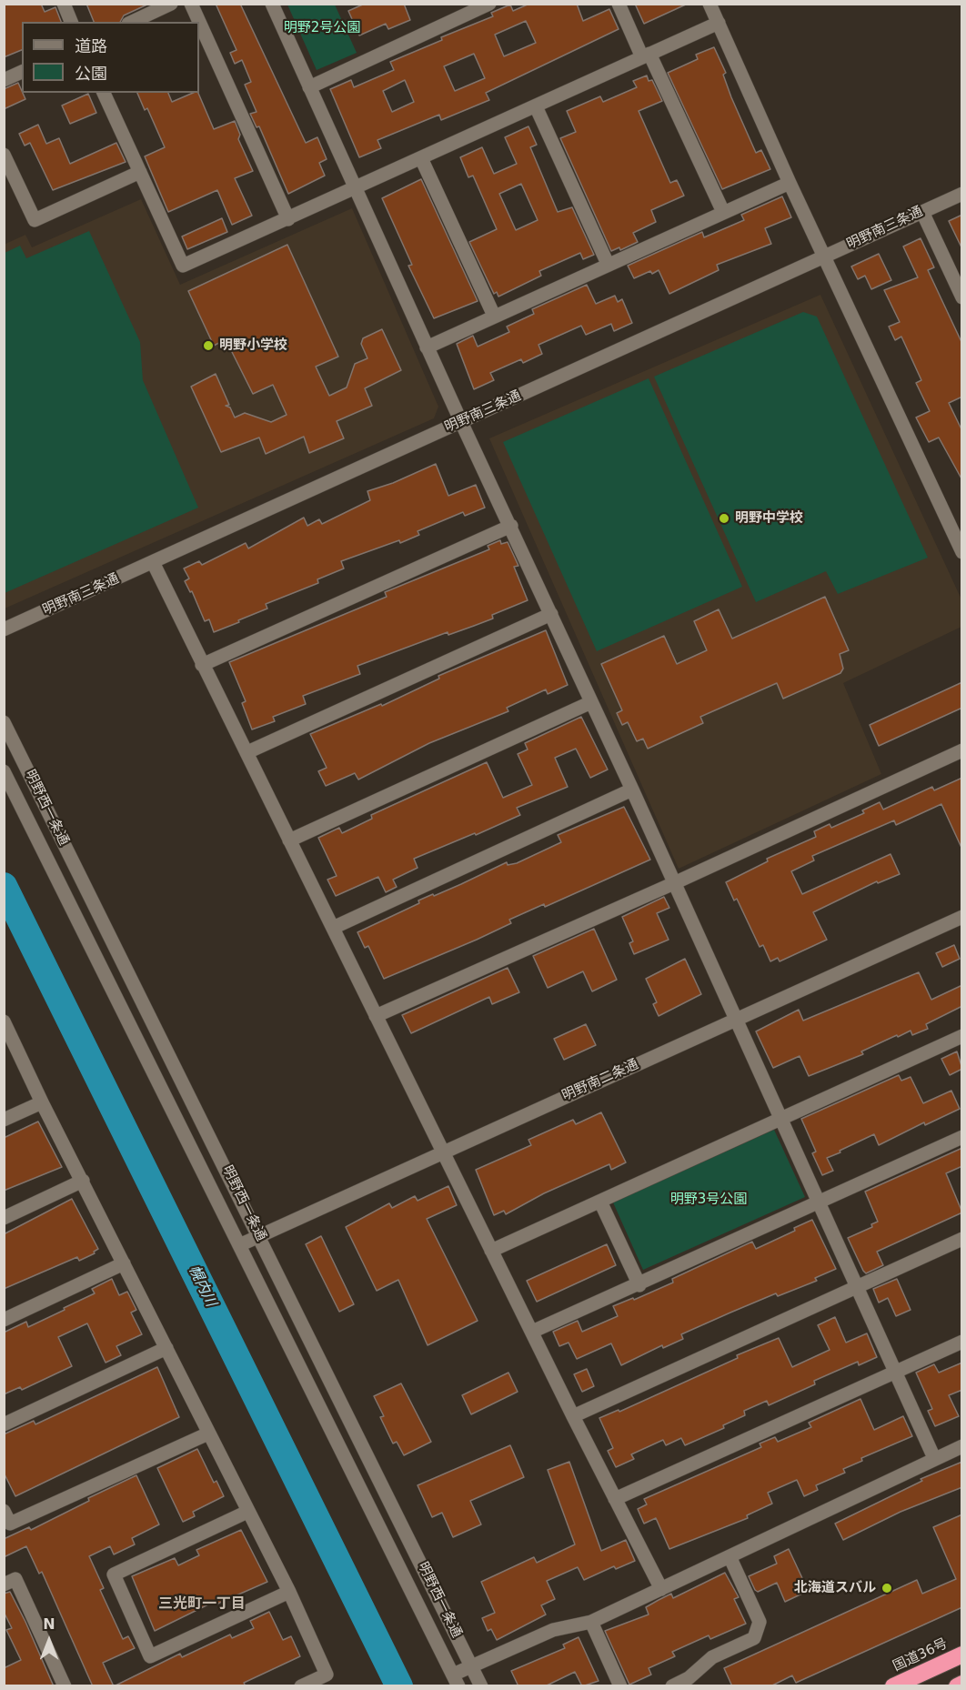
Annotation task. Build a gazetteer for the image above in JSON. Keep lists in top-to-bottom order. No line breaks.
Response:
{"streets":{"highway":["国道36号"],"street":["明野南三条通","明野西一条通","明野南二条通"]},"crossings":[["明野西一条通","明野南二条通"]],"districts":["三光町一丁目"],"water":["幌内川"],"parks":["明野2号公園","明野3号公園"],"places":["明野小学校","明野中学校","北海道スバル"],"legend":["道路","公園"],"north":"top"}
